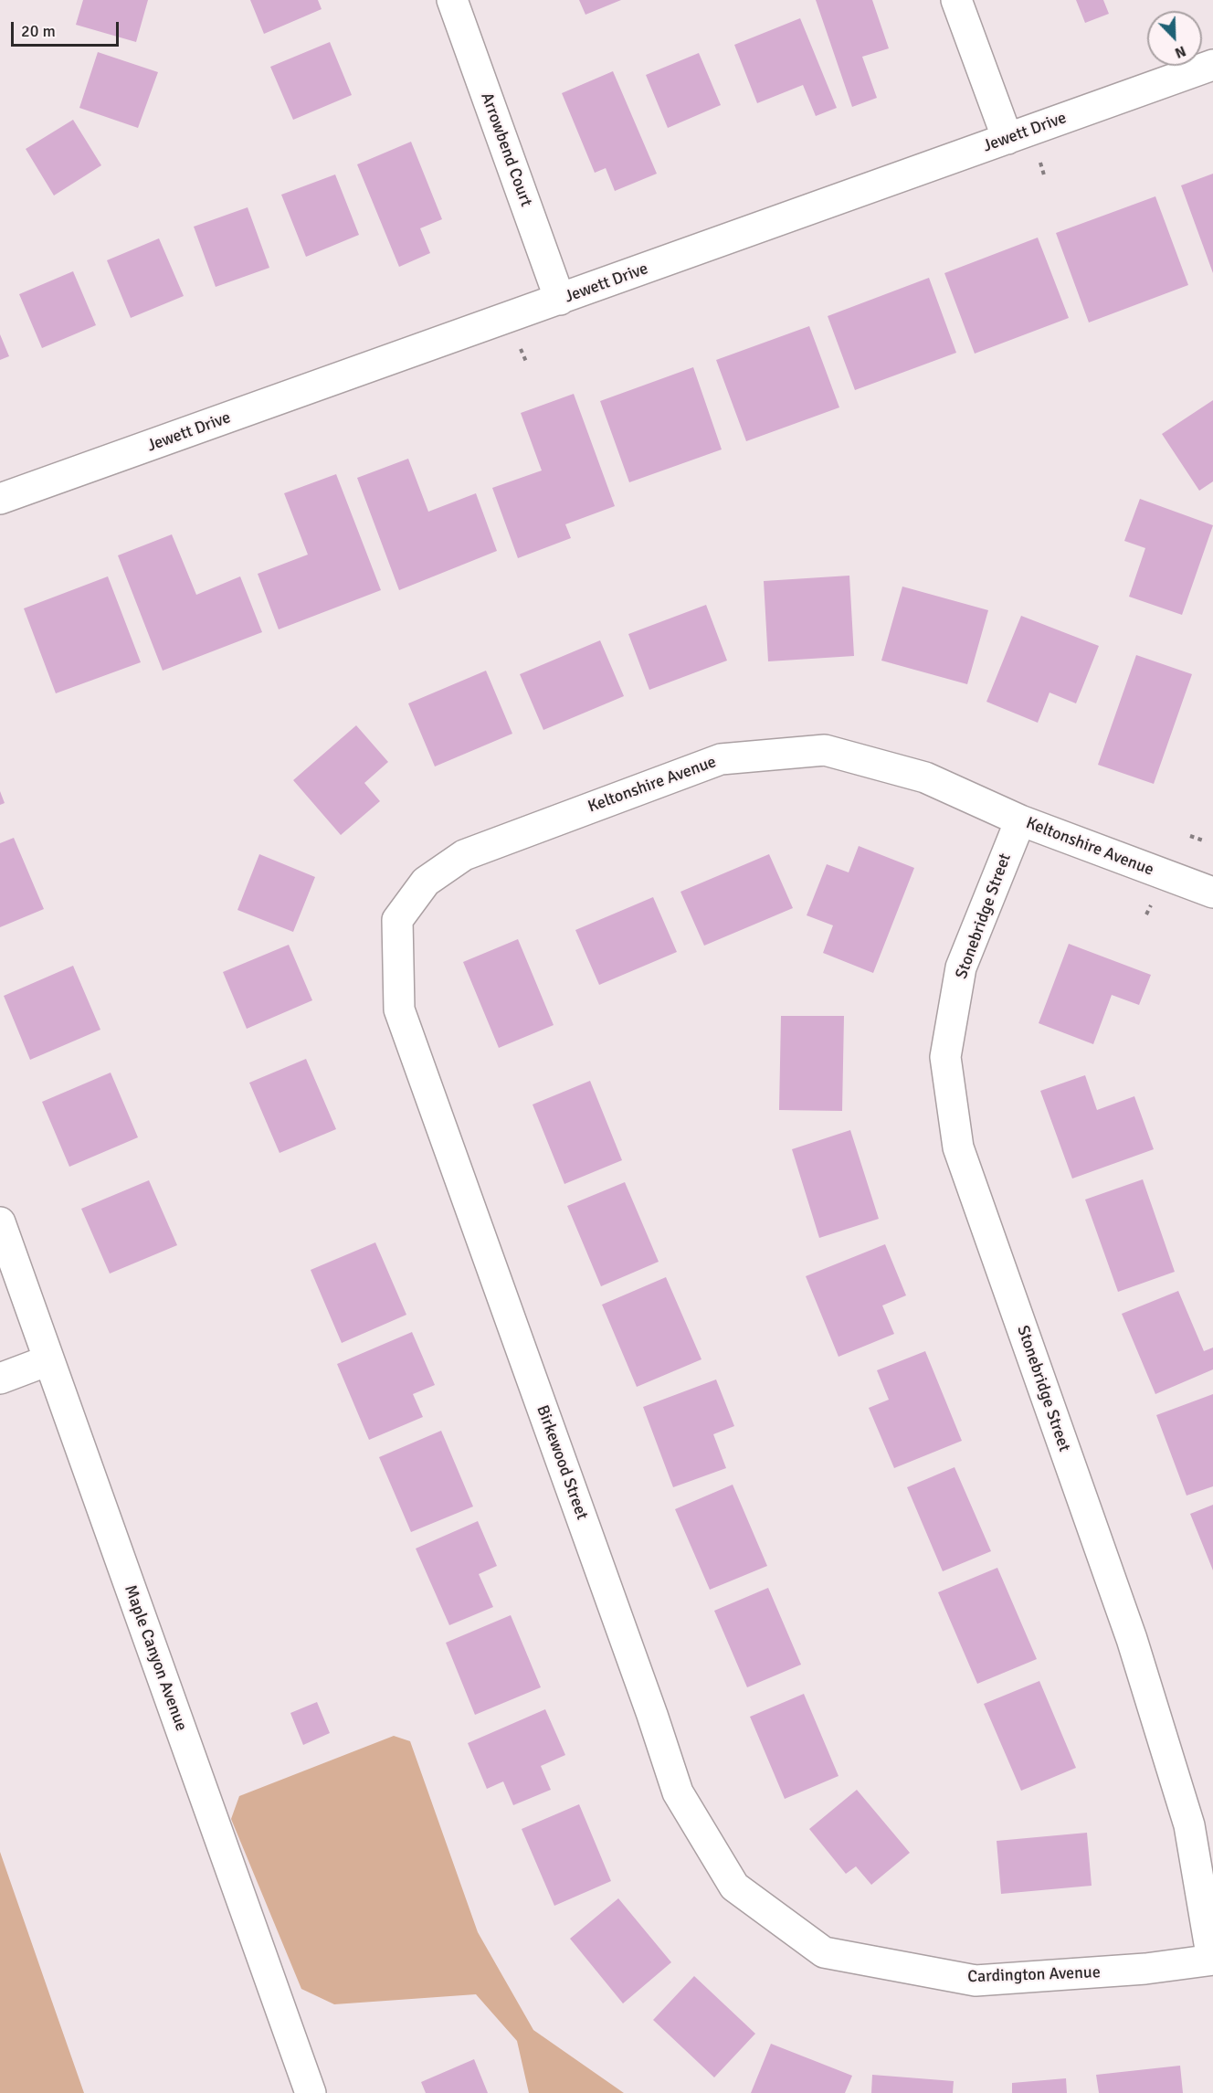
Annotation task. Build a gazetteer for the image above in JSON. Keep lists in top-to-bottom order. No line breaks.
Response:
{"streets":{"street":["Jewett Drive","Arrowbend Court","Keltonshire Avenue","Stonebridge Street","Birkewood Street","Maple Canyon Avenue","Cardington Avenue"]},"crossings":[["Jewett Drive","Arrowbend Court"],["Keltonshire Avenue","Stonebridge Street"],["Keltonshire Avenue","Birkewood Street"],["Stonebridge Street","Cardington Avenue"],["Birkewood Street","Cardington Avenue"]],"scale_bar":"20 m","north":"bottom right"}
